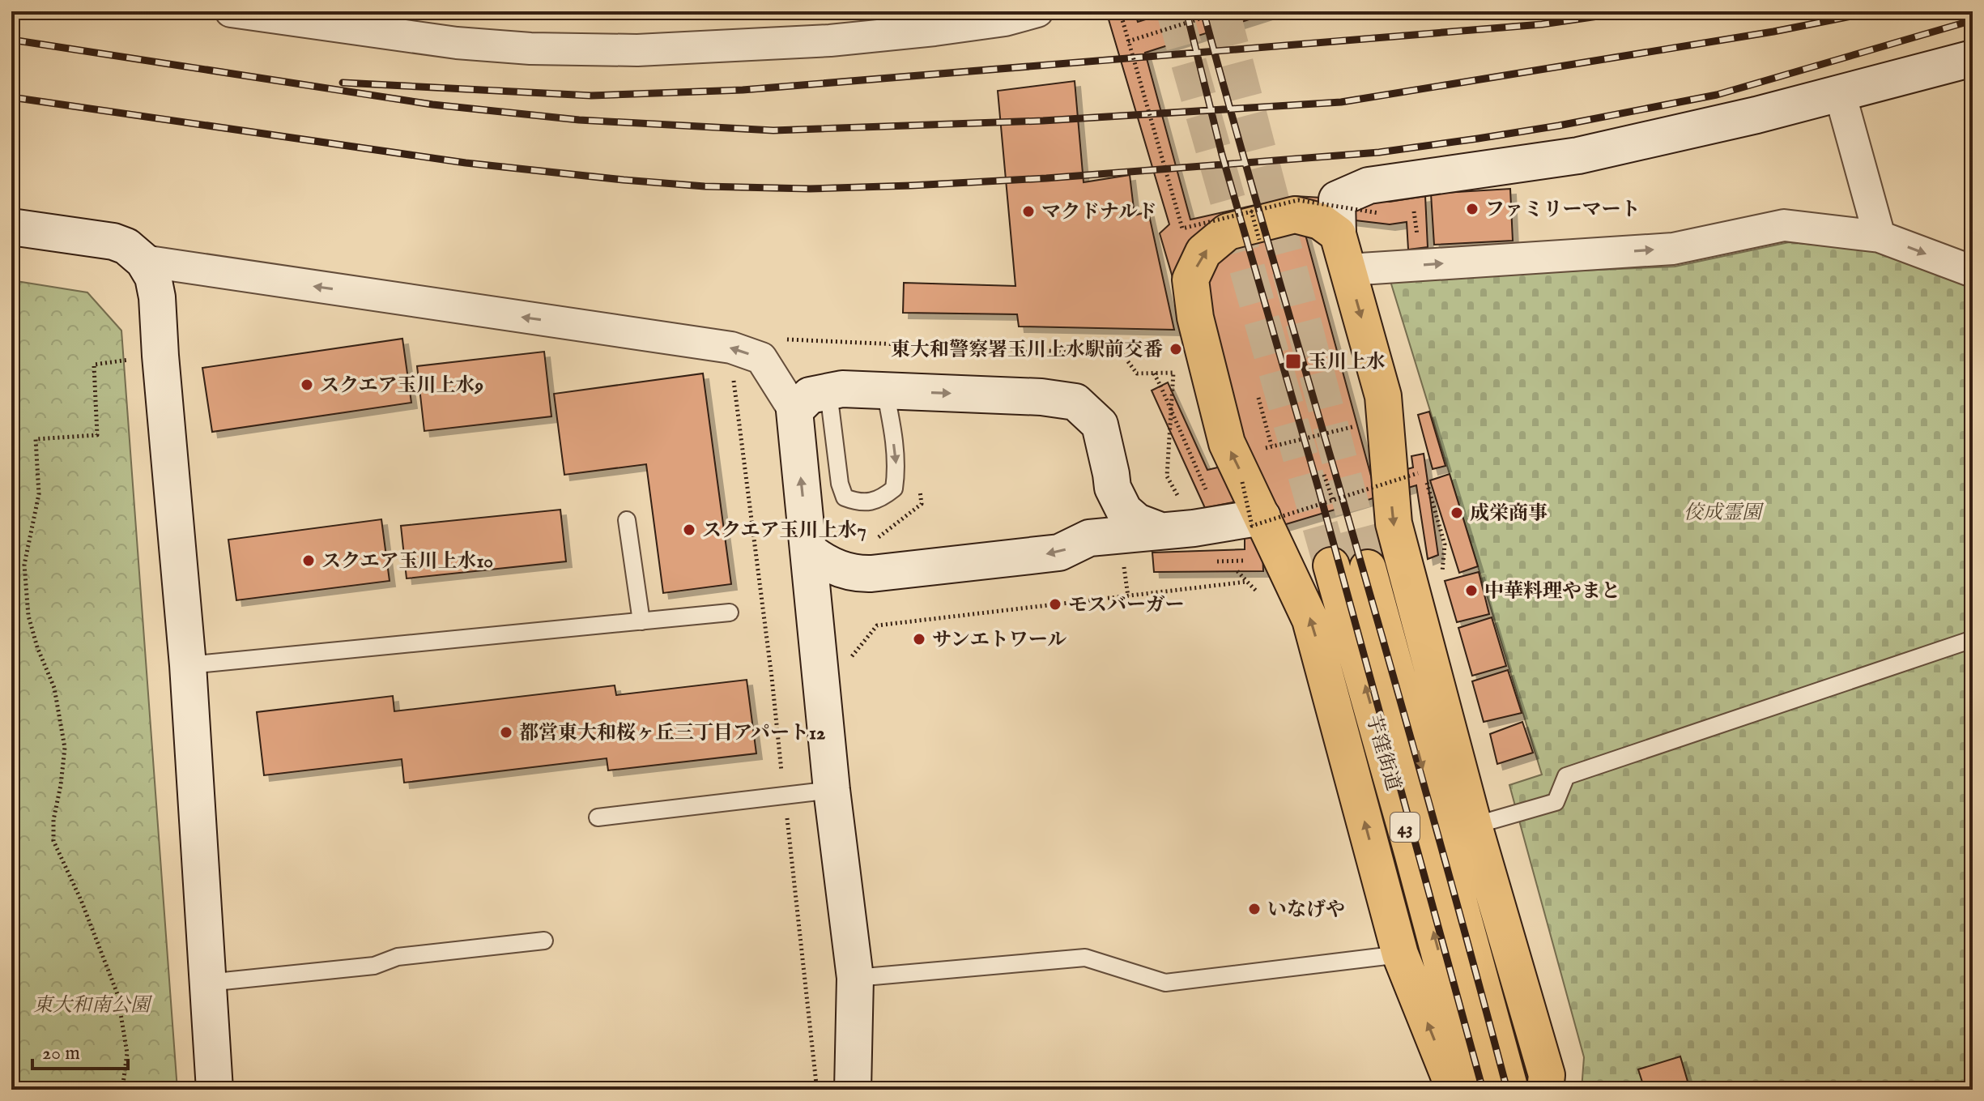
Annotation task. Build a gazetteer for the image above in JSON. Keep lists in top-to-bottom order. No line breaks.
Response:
{"streets":{"main road":["芋窪街道","43"]},"parks":["佼成霊園","東大和南公園"],"places":{"other":["ファミリーマート","マクドナルド","東大和警察署玉川上水駅前交番","スクエア玉川上水9","成栄商事","スクエア玉川上水7","スクエア玉川上水10","中華料理やまと","モスバーガー","サンエトワール","都営東大和桜ヶ丘三丁目アパート12","いなげや"],"transit":["玉川上水"]},"scale_bar":"20 m"}
